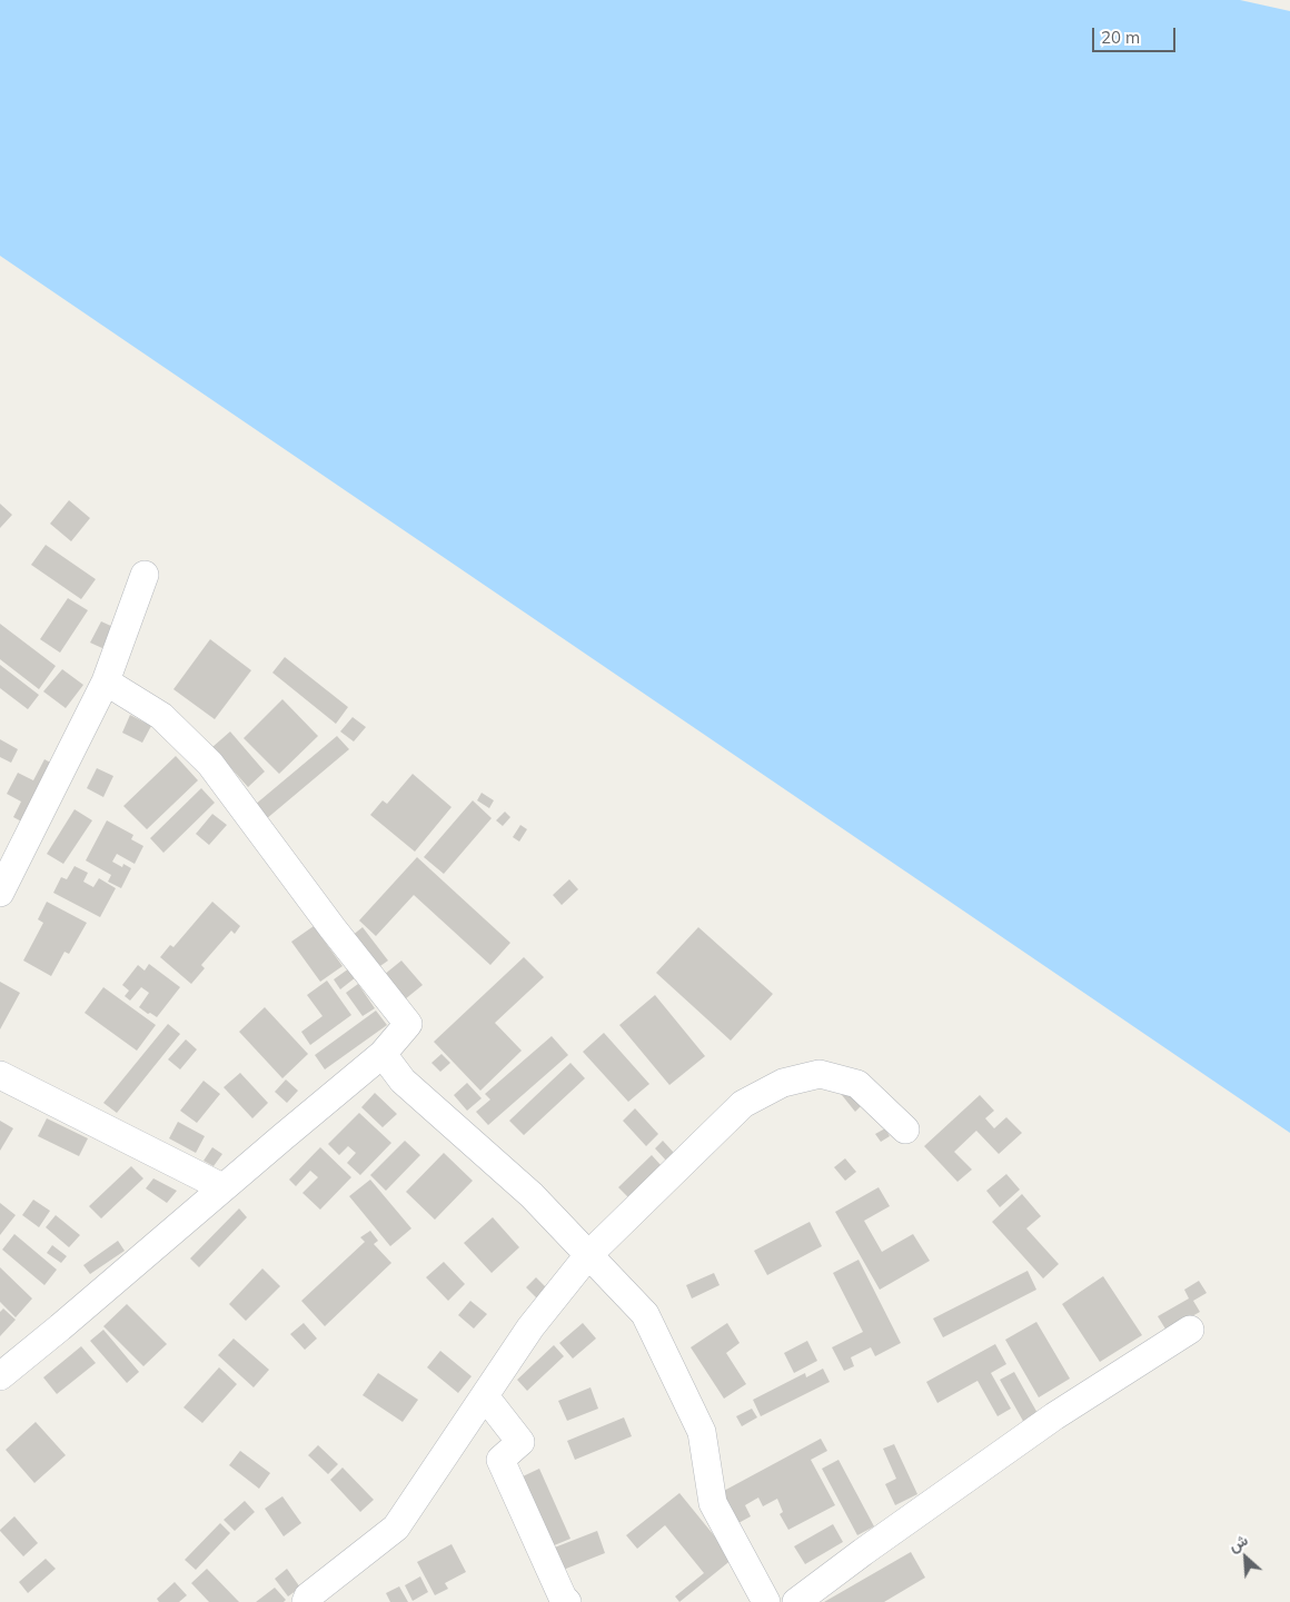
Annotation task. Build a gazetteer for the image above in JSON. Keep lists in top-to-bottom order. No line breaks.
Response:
{"scale_bar":"20 m","north":"top left"}
